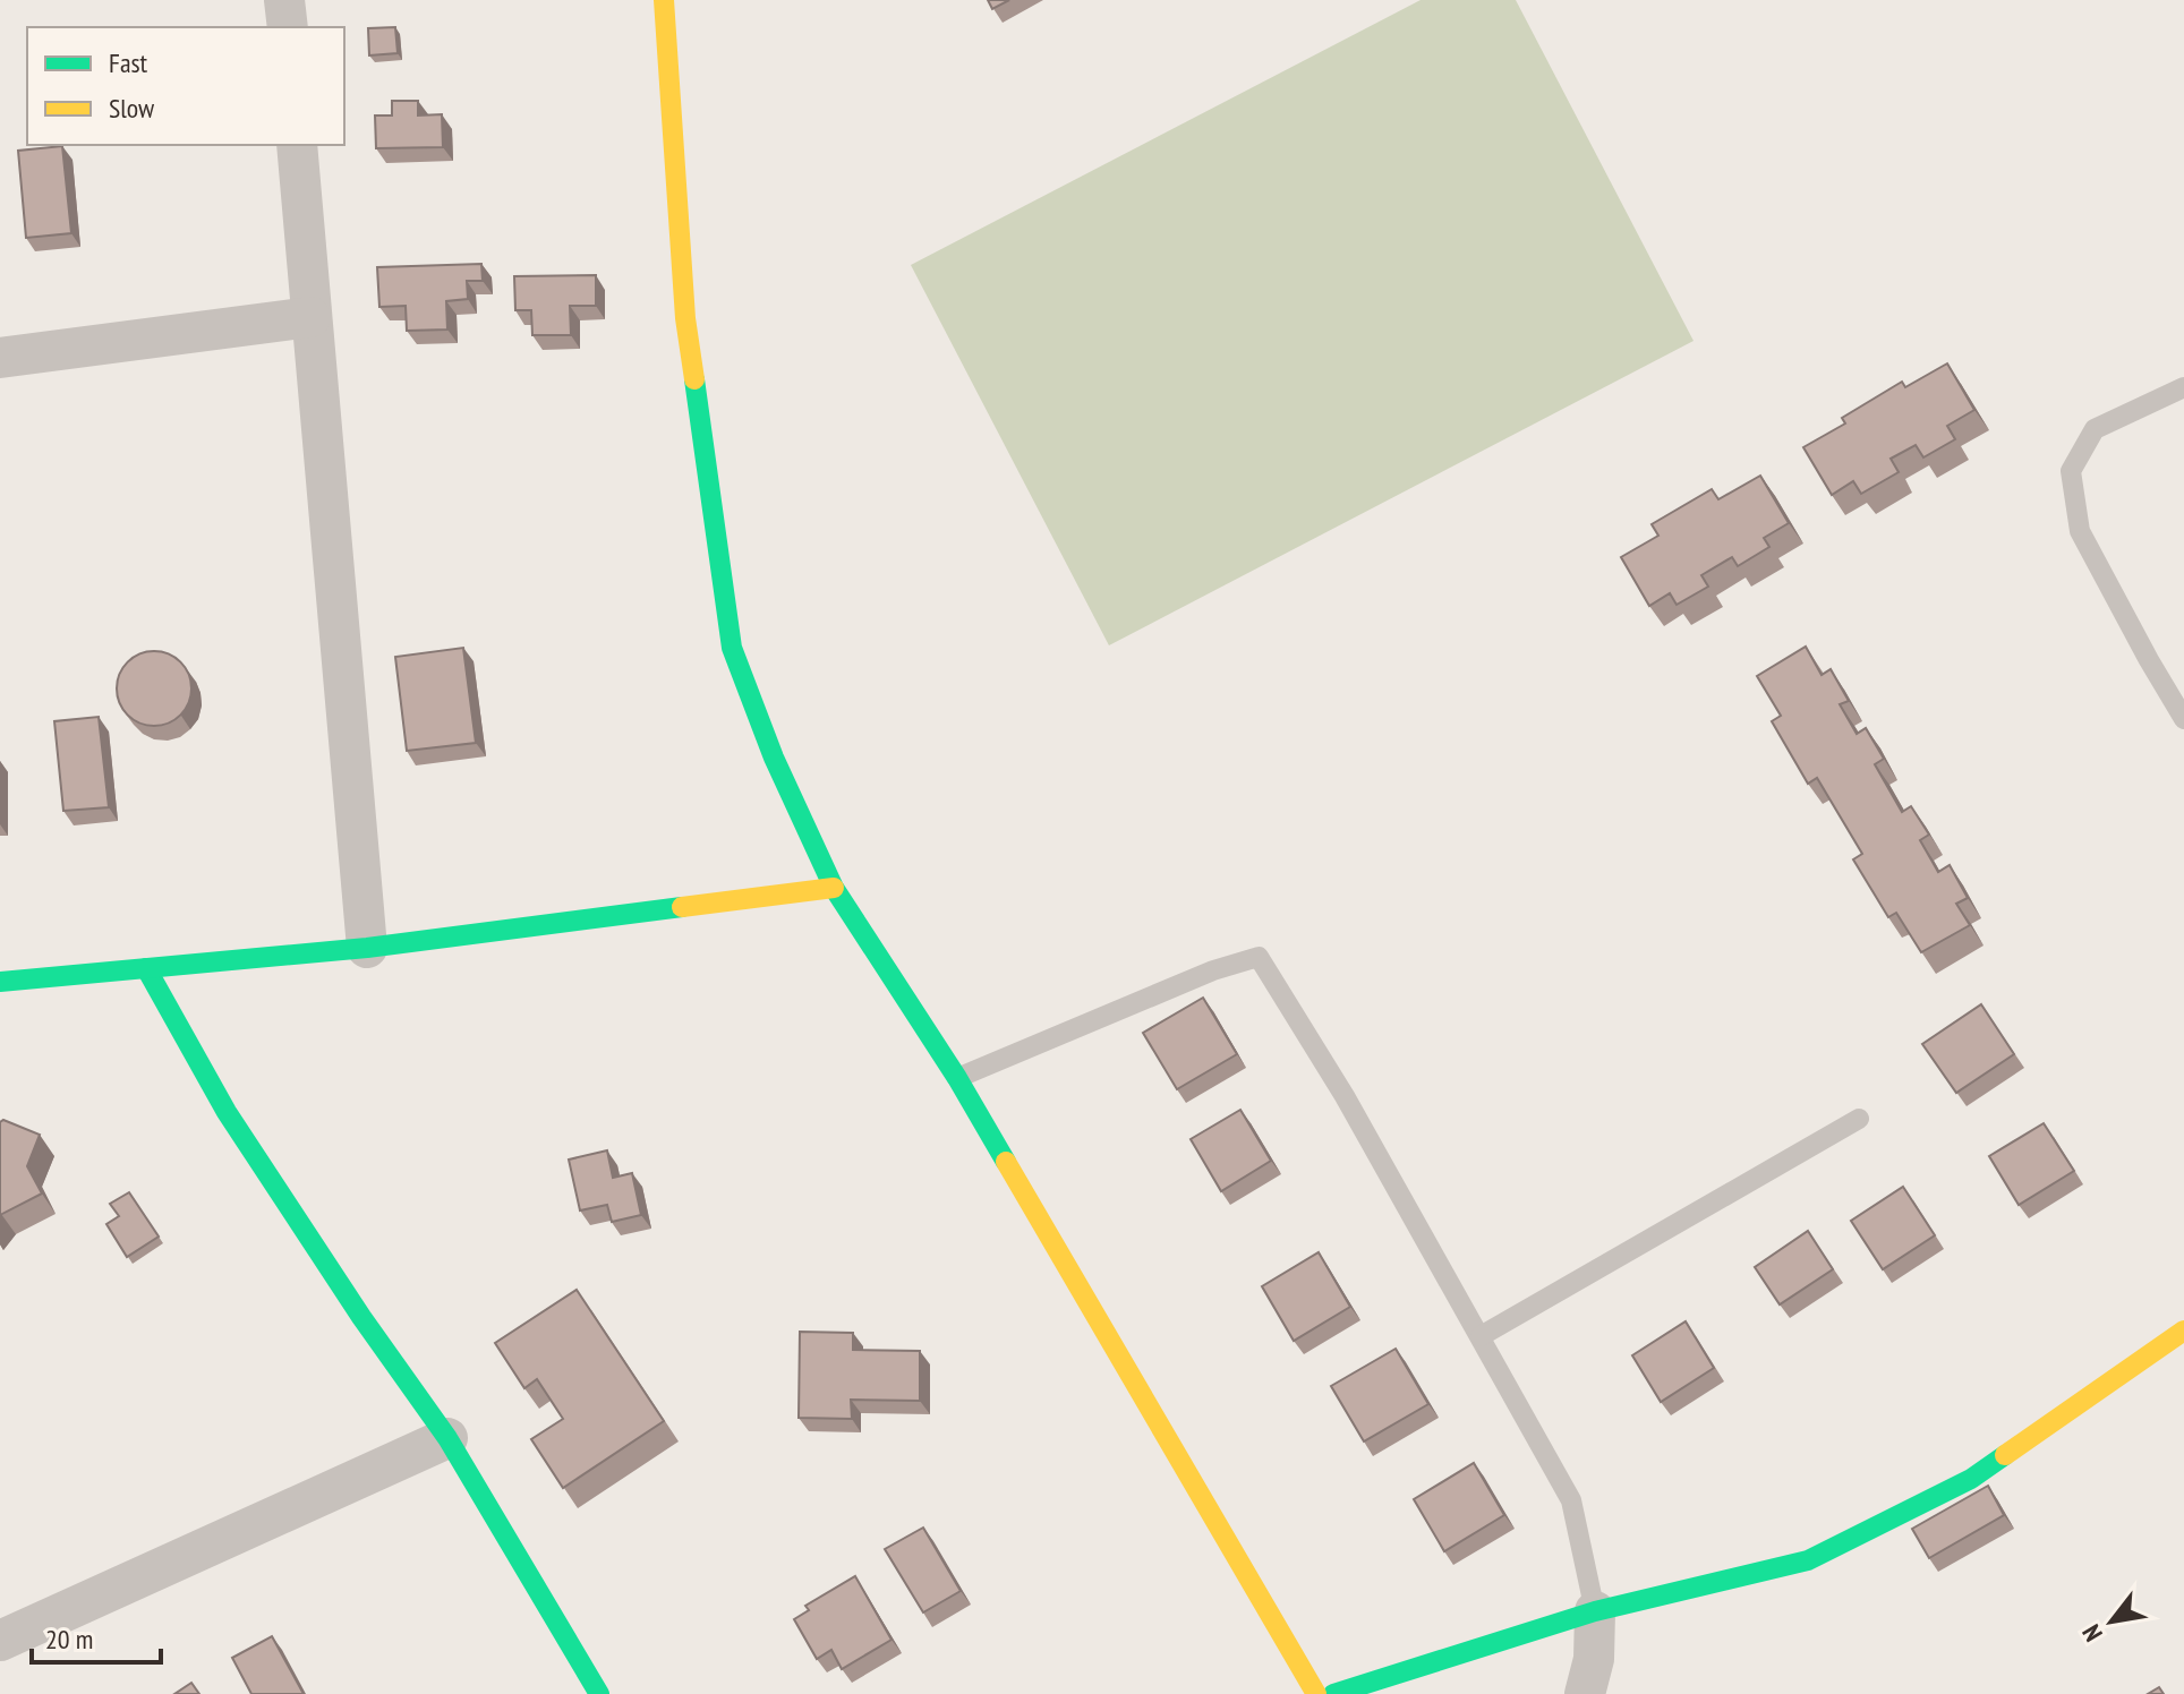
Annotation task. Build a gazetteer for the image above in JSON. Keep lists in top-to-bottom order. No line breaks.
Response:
{"legend":["Fast","Slow"],"scale_bar":"20 m","north":"bottom left"}
